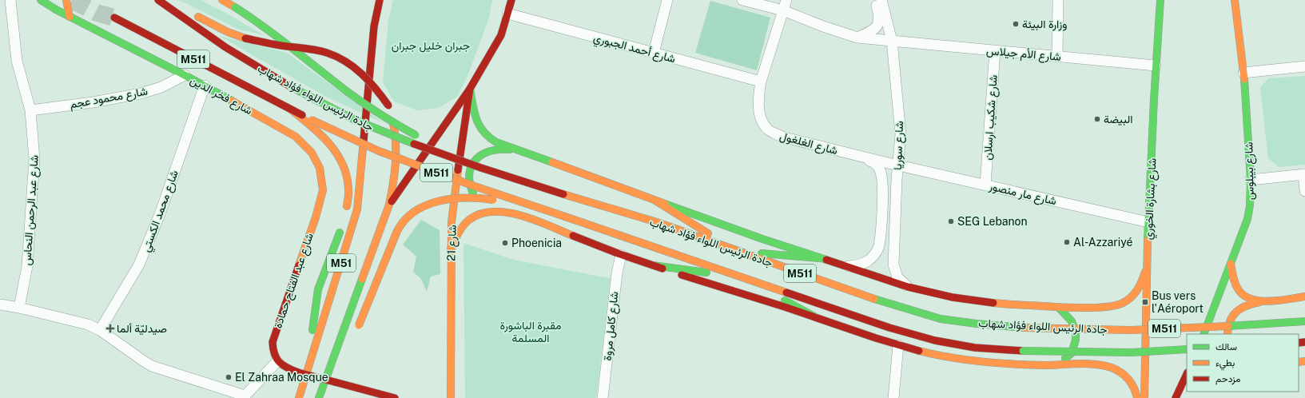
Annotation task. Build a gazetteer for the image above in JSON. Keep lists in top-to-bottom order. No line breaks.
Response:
{"streets":{"main road":["M511","شارع فخر الدين","جادة الرئيس اللواء فؤاد شهاب","شارع بيبلوس","شارع بشارة الخوري","شارع 21","M51","شارع عبد الفتاح حمادة"],"street":["شارع أحمد الجبوري","شارع الأم جيلاس","شارع محمود عجم","شارع شكيب ارسلان","شارع الغلغول","شارع سوريا","شارع مار منصور","شارع عبد الرحمن النحاس","شارع محمد الكستي","شارع كامل مروة"]},"crossings":[["شارع أحمد الجبوري","شارع الغلغول"],["شارع الأم جيلاس","شارع شكيب ارسلان"],["شارع الأم جيلاس","شارع الغلغول"],["شارع الأم جيلاس","شارع سوريا"],["شارع الأم جيلاس","شارع بشارة الخوري"],["شارع فخر الدين","شارع محمود عجم"],["شارع فخر الدين","شارع محمد الكستي"],["شارع فخر الدين","شارع عبد الفتاح حمادة"],["شارع محمود عجم","شارع عبد الرحمن النحاس"],["شارع شكيب ارسلان","شارع مار منصور"],["شارع الغلغول","شارع سوريا"],["شارع الغلغول","شارع مار منصور"],["شارع سوريا","شارع مار منصور"],["شارع مار منصور","شارع بشارة الخوري"]],"parks":["جبران خليل جبران","مقبرة الباشورة المسلمة"],"places":{"other":["وزارة البيئة","البيضة","SEG Lebanon","Al-Azzariyé","Phoenicia","El Zahraa Mosque"],"transit":["Bus vers l'Aéroport"],"health":["صيدليّة ألما"]},"legend":["سالك","بطيء","مزدحم"]}
